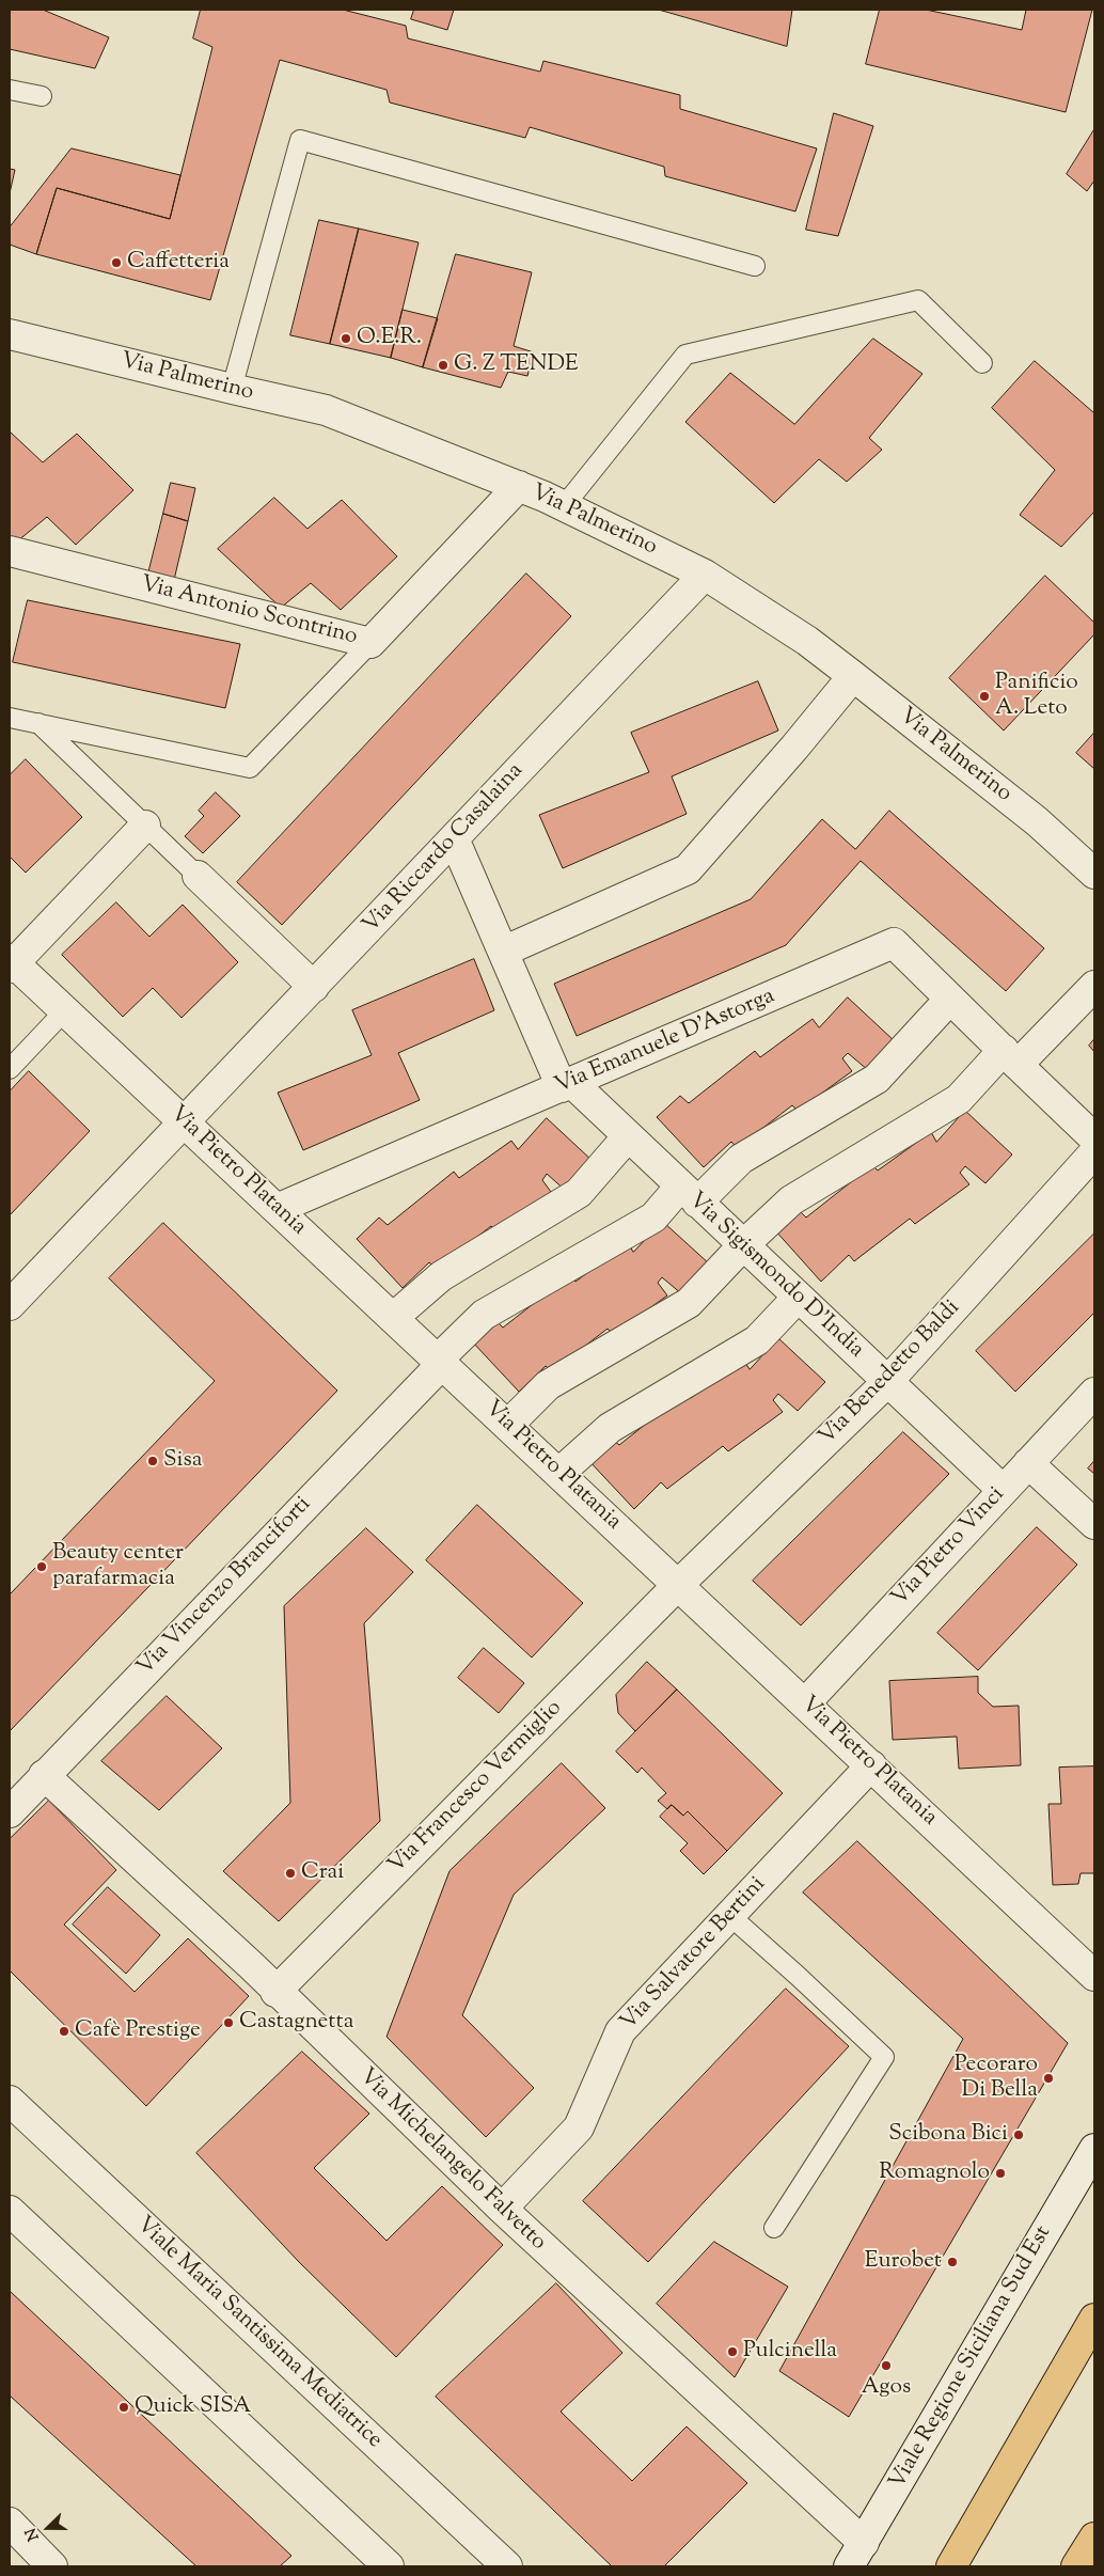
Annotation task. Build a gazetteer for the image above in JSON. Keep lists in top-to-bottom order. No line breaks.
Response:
{"streets":{"street":["Via Palmerino","Via Antonio Scontrino","Via Riccardo Casalaina","Via Emanuele D'Astorga","Via Pietro Platania","Via Sigismondo D'India","Via Benedetto Baldi","Via Pietro Vinci","Via Vincenzo Branciforti","Via Francesco Vermiglio","Via Salvatore Bertini","Via Michelangelo Falvetto","Viale Maria Santissima Mediatrice","Viale Regione Siciliana Sud Est"]},"crossings":[["Via Palmerino","Via Antonio Scontrino"],["Via Palmerino","Via Riccardo Casalaina"],["Via Riccardo Casalaina","Via Pietro Platania"],["Via Riccardo Casalaina","Via Sigismondo D'India"],["Via Emanuele D'Astorga","Via Pietro Platania"],["Via Emanuele D'Astorga","Via Sigismondo D'India"],["Via Emanuele D'Astorga","Via Vincenzo Branciforti"],["Via Pietro Platania","Via Benedetto Baldi"],["Via Pietro Platania","Via Pietro Vinci"],["Via Pietro Platania","Via Vincenzo Branciforti"],["Via Pietro Platania","Via Francesco Vermiglio"],["Via Pietro Platania","Via Salvatore Bertini"],["Via Sigismondo D'India","Via Benedetto Baldi"],["Via Sigismondo D'India","Via Pietro Vinci"],["Via Sigismondo D'India","Via Vincenzo Branciforti"],["Via Benedetto Baldi","Via Francesco Vermiglio"],["Via Vincenzo Branciforti","Via Michelangelo Falvetto"],["Via Francesco Vermiglio","Via Michelangelo Falvetto"],["Via Salvatore Bertini","Via Michelangelo Falvetto"],["Via Michelangelo Falvetto","Viale Regione Siciliana Sud Est"]],"places":["Caffetteria","O.E.R.","G. Z TENDE","Panificio A. Leto","Sisa","Beauty center parafarmacia","Crai","Castagnetta","Cafè Prestige","Pecoraro Di Bella","Scibona Bici","Romagnolo","Eurobet","Pulcinella","Agos","Quick SISA"],"north":"left"}
